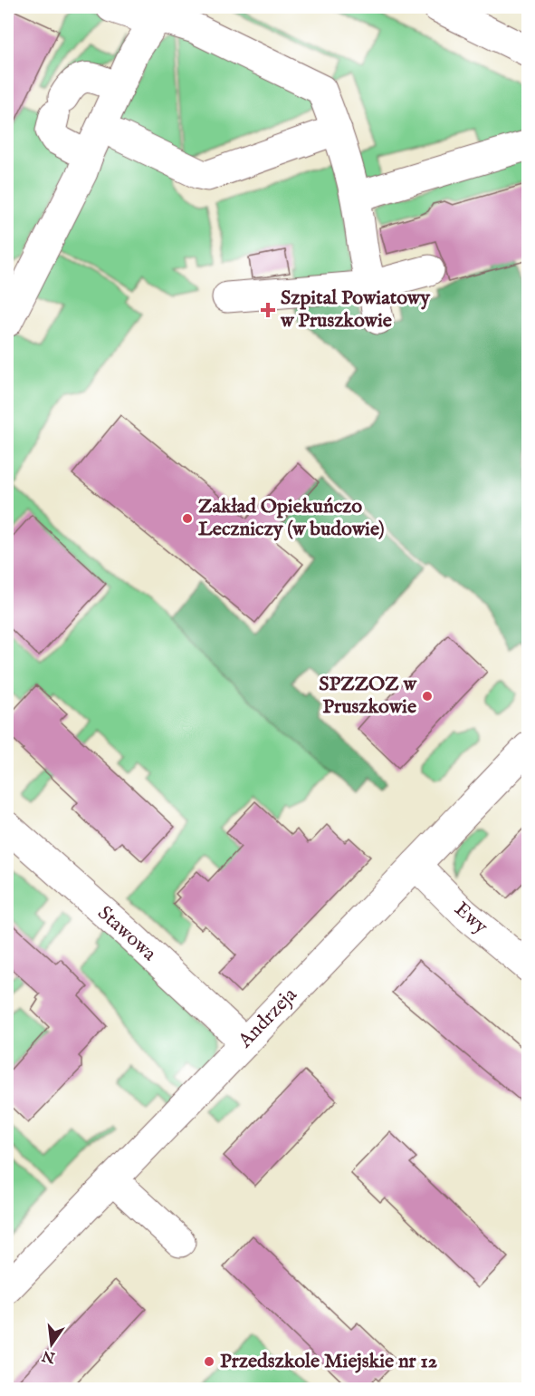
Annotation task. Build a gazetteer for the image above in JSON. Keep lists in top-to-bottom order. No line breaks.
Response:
{"streets":{"street":["Ewy","Stawowa","Andrzeja"]},"crossings":[["Ewy","Andrzeja"],["Stawowa","Andrzeja"]],"places":{"health":["Szpital Powiatowy w Pruszkowie"],"other":["Zakład Opiekuńczo Leczniczy (w budowie)","SPZZOZ w Pruszkowie","Przedszkole Miejskie nr 12"]},"north":"bottom"}
